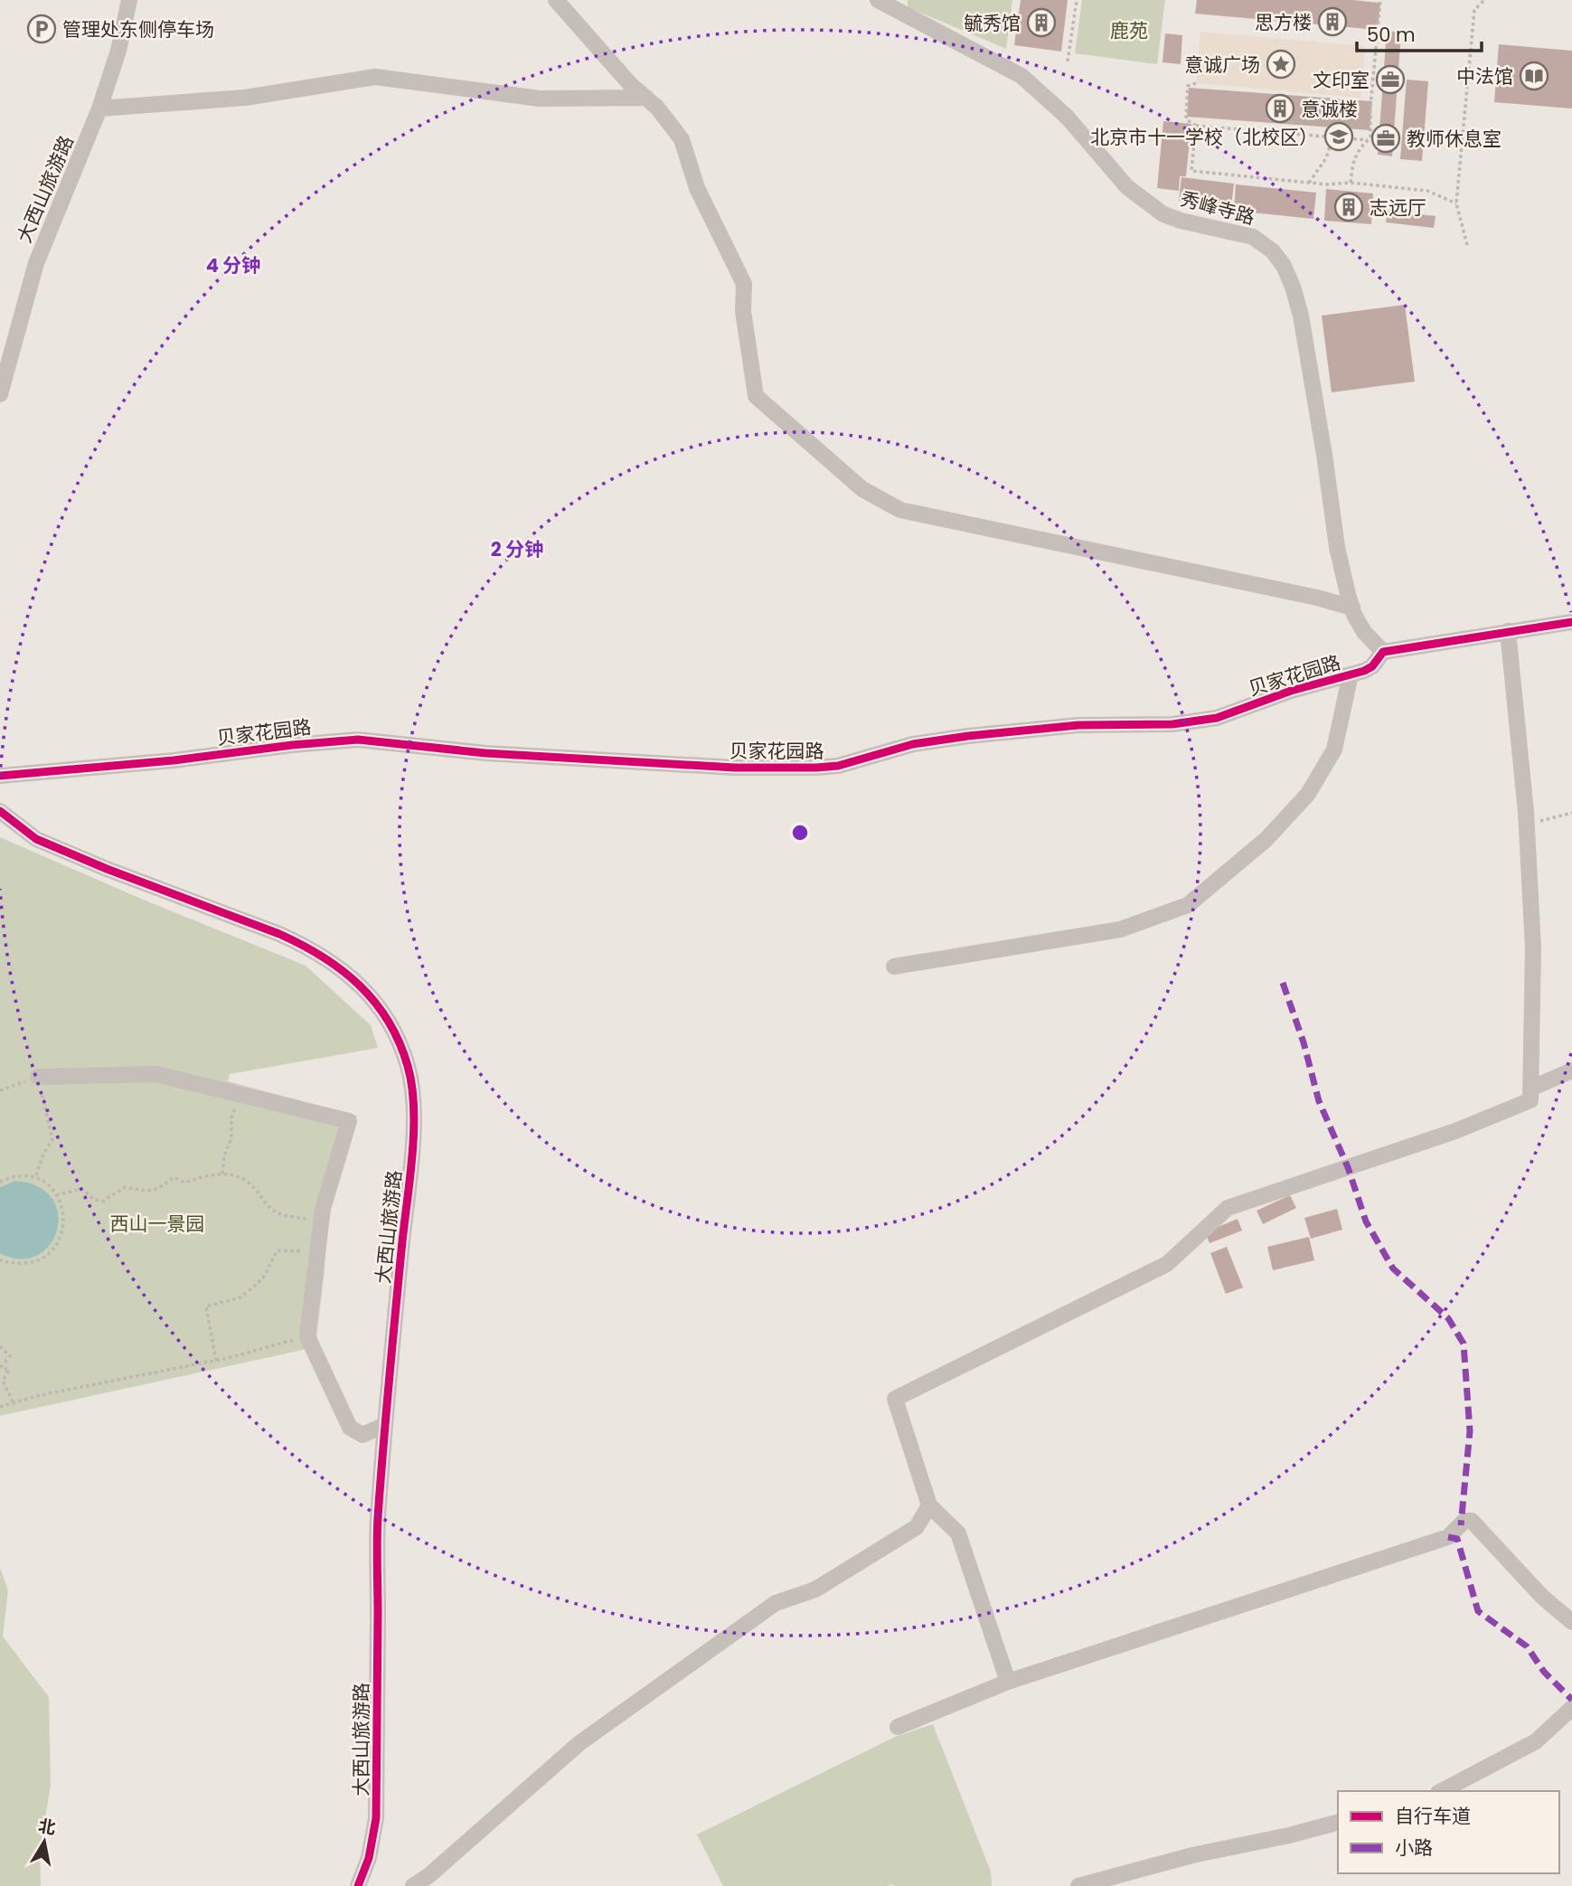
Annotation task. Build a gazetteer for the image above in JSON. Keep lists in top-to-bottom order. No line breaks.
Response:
{"streets":{"street":["大西山旅游路","秀峰寺路","贝家花园路"]},"crossings":[["秀峰寺路","贝家花园路"]],"parks":["鹿苑","西山一景园"],"places":{"building":["思方楼","毓秀馆","意诚楼","志远厅"],"parking":["管理处东侧停车场"],"place":["意诚广场"],"library":["中法馆"],"office":["文印室","教师休息室"],"school or university":["北京市十一学校（北校区）"]},"legend":["自行车道","小路"],"scale_bar":"50 m","north":"top","rings":["4 分钟","2 分钟"]}
